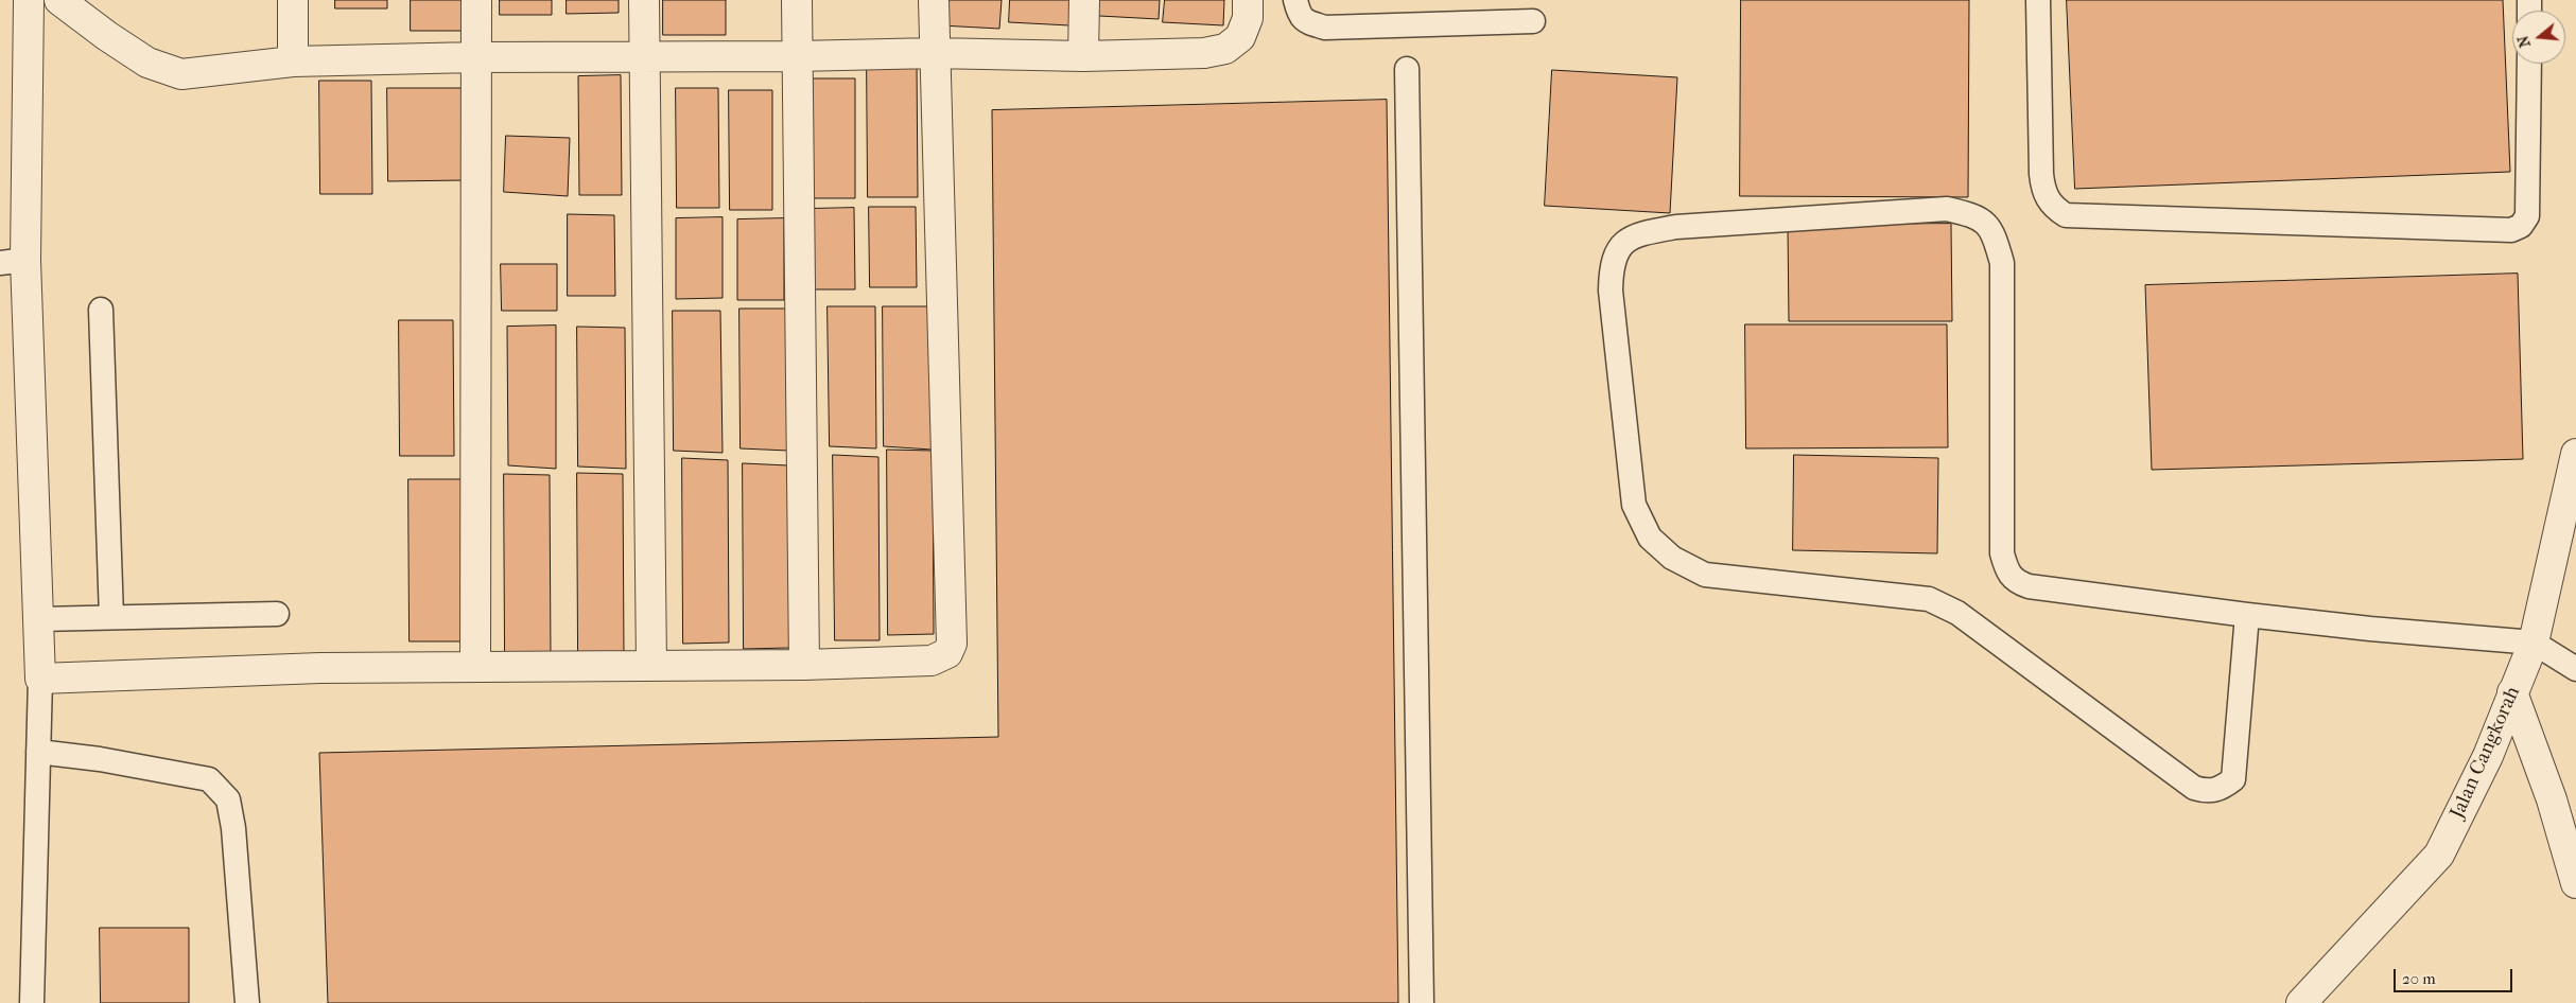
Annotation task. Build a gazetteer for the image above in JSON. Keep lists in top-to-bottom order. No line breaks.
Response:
{"streets":{"street":["Jalan Cangkorah"]},"scale_bar":"20 m","north":"left"}
